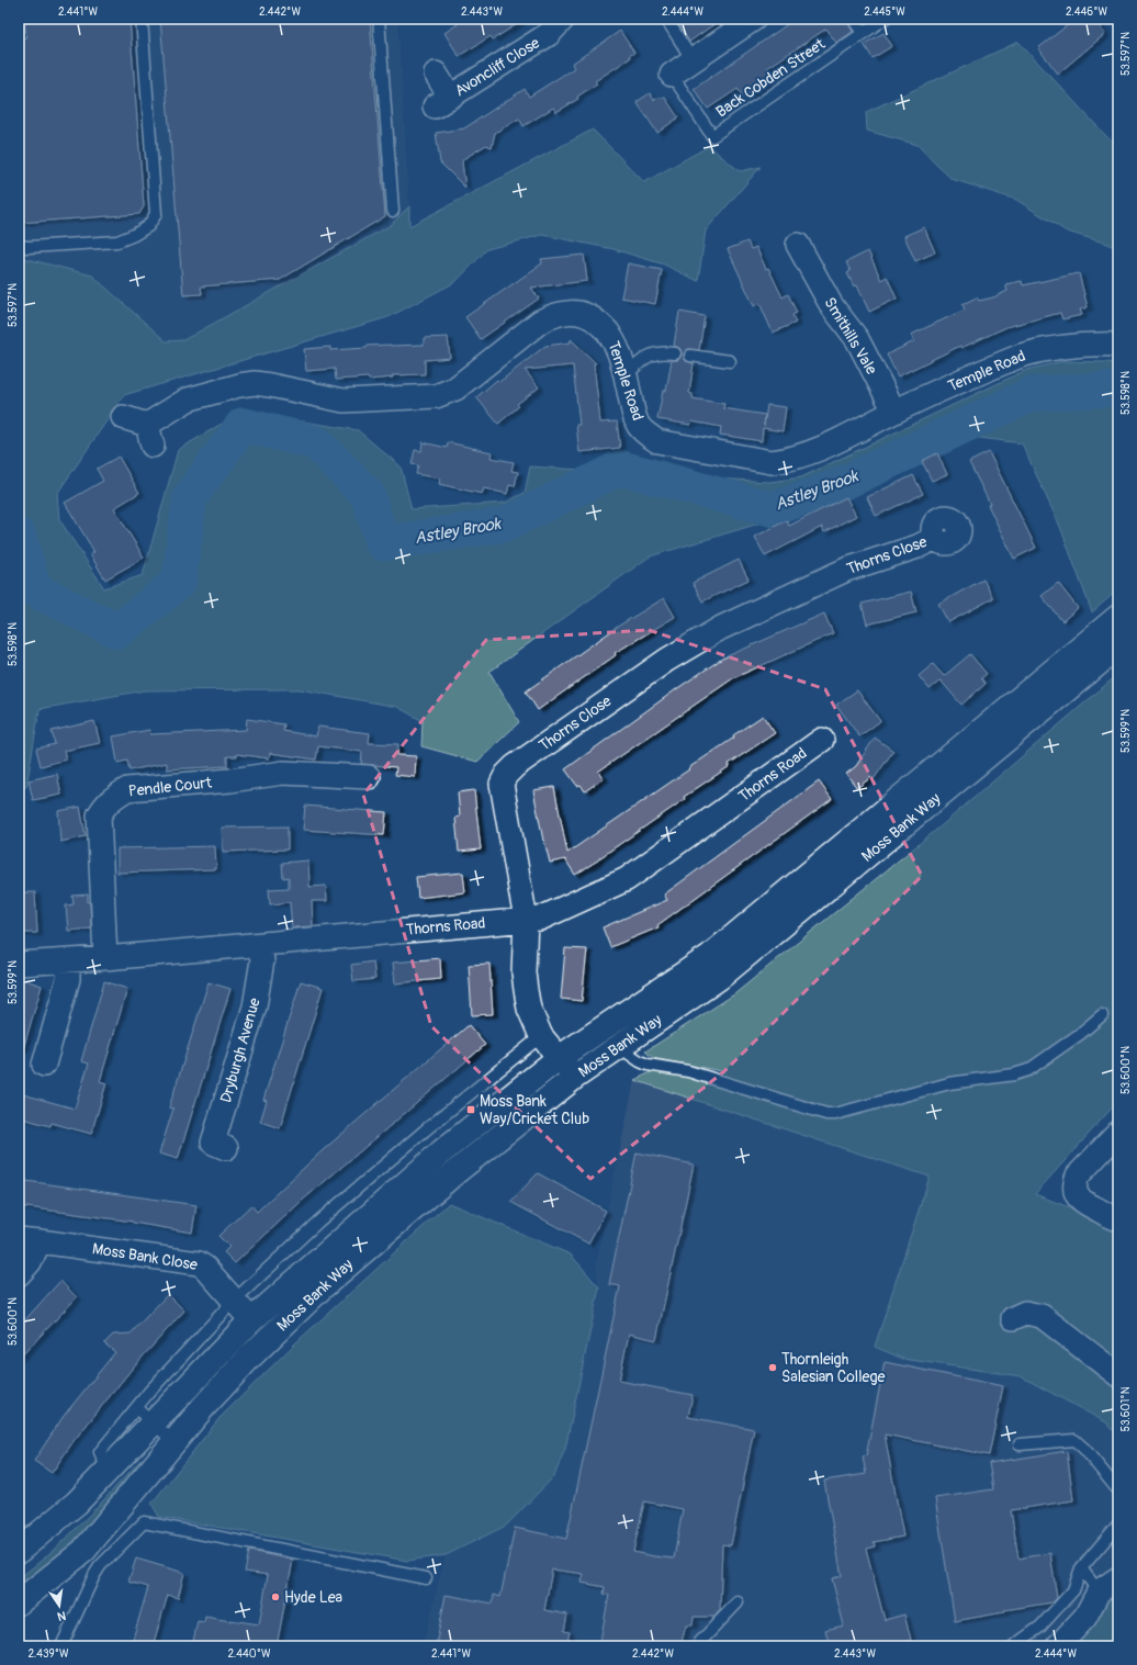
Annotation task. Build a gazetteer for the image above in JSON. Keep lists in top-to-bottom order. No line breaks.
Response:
{"streets":{"highway":["Moss Bank Way"],"street":["Avoncliff Close","Smithills Vale","Temple Road","Thorns Close","Thorns Road","Pendle Court","Dryburgh Avenue","Moss Bank Close"],"lane":["Back Cobden Street"]},"crossings":[["Smithills Vale","Temple Road"],["Thorns Close","Thorns Road"],["Thorns Close","Moss Bank Way"],["Thorns Road","Pendle Court"],["Thorns Road","Dryburgh Avenue"],["Moss Bank Way","Moss Bank Close"]],"water":["Astley Brook"],"places":{"transit":["Moss Bank Way/Cricket Club"],"other":["Thornleigh Salesian College","Hyde Lea"]},"north":"bottom","coordinates":["2.441°W","2.442°W","2.443°W","2.444°W","2.445°W","2.446°W","53.597°N","53.598°N","53.599°N","53.600°N","53.601°N","2.439°W","2.440°W"]}
